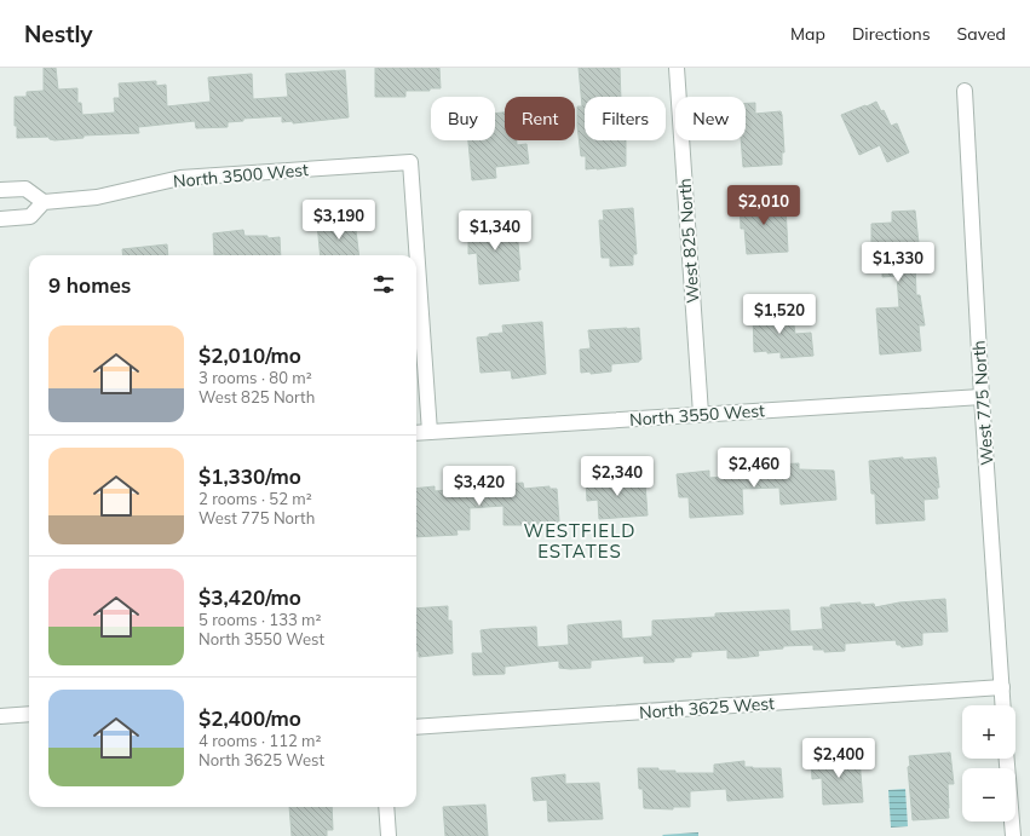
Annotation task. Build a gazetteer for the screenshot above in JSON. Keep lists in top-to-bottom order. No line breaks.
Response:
{"streets":{"street":["North 3500 West","West 825 North","West 775 North","North 3550 West","North 3625 West"]},"crossings":[["North 3500 West","North 3550 West"],["West 825 North","North 3550 West"],["West 775 North","North 3550 West"],["West 775 North","North 3625 West"]],"districts":["WESTFIELD ESTATES"],"page":{"header":"Nestly","nav":["Map","Directions","Saved"],"chip":["Buy","Rent","Filters","New"],"price":["$2,010","$3,190","$1,340","$1,330","$1,520","$2,460","$2,340","$3,420","$2,400"],"heading":"9 homes","list":[{"name":"$2,010/mo","note":"3 rooms · 80 m² · West 825 North"},{"name":"$1,330/mo","note":"2 rooms · 52 m² · West 775 North"},{"name":"$3,420/mo","note":"5 rooms · 133 m² · North 3550 West"},{"name":"$2,400/mo","note":"4 rooms · 112 m² · North 3625 West"}],"map_buttons":["+","−"]}}
